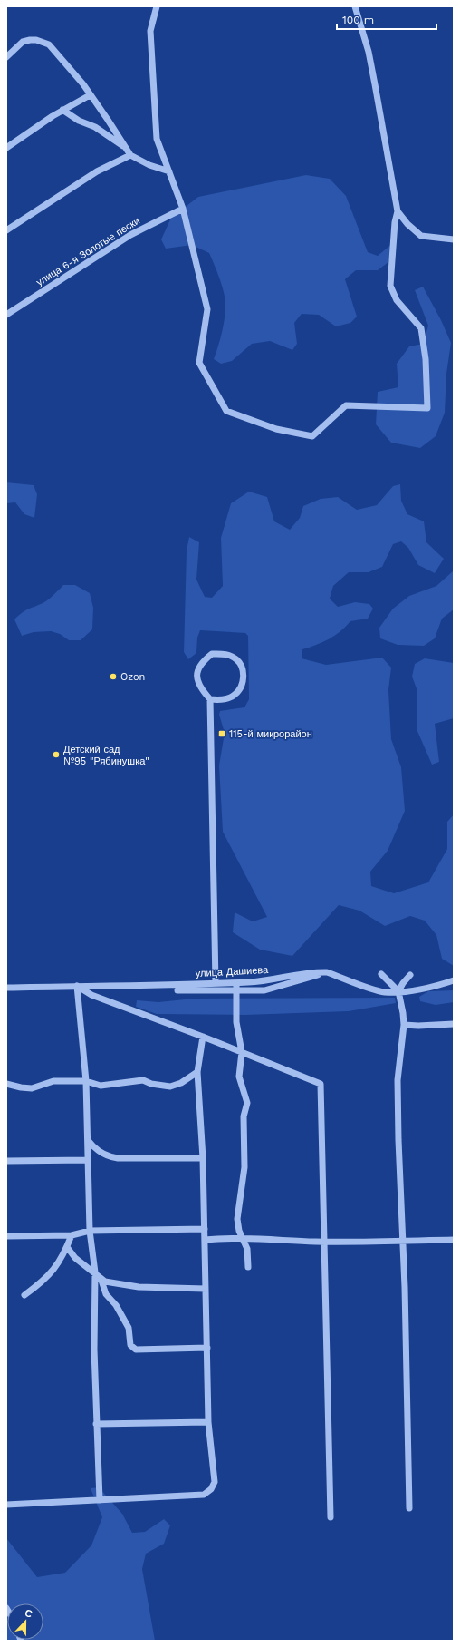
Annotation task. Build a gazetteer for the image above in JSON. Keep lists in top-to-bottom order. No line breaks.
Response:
{"streets":{"street":["улица 6-я Золотые пески","улица Дашиева"]},"places":{"other":["Ozon","Детский сад №95 \"Рябинушка\""],"transit":["115-й микрорайон"]},"scale_bar":"100 m","north":"top"}
